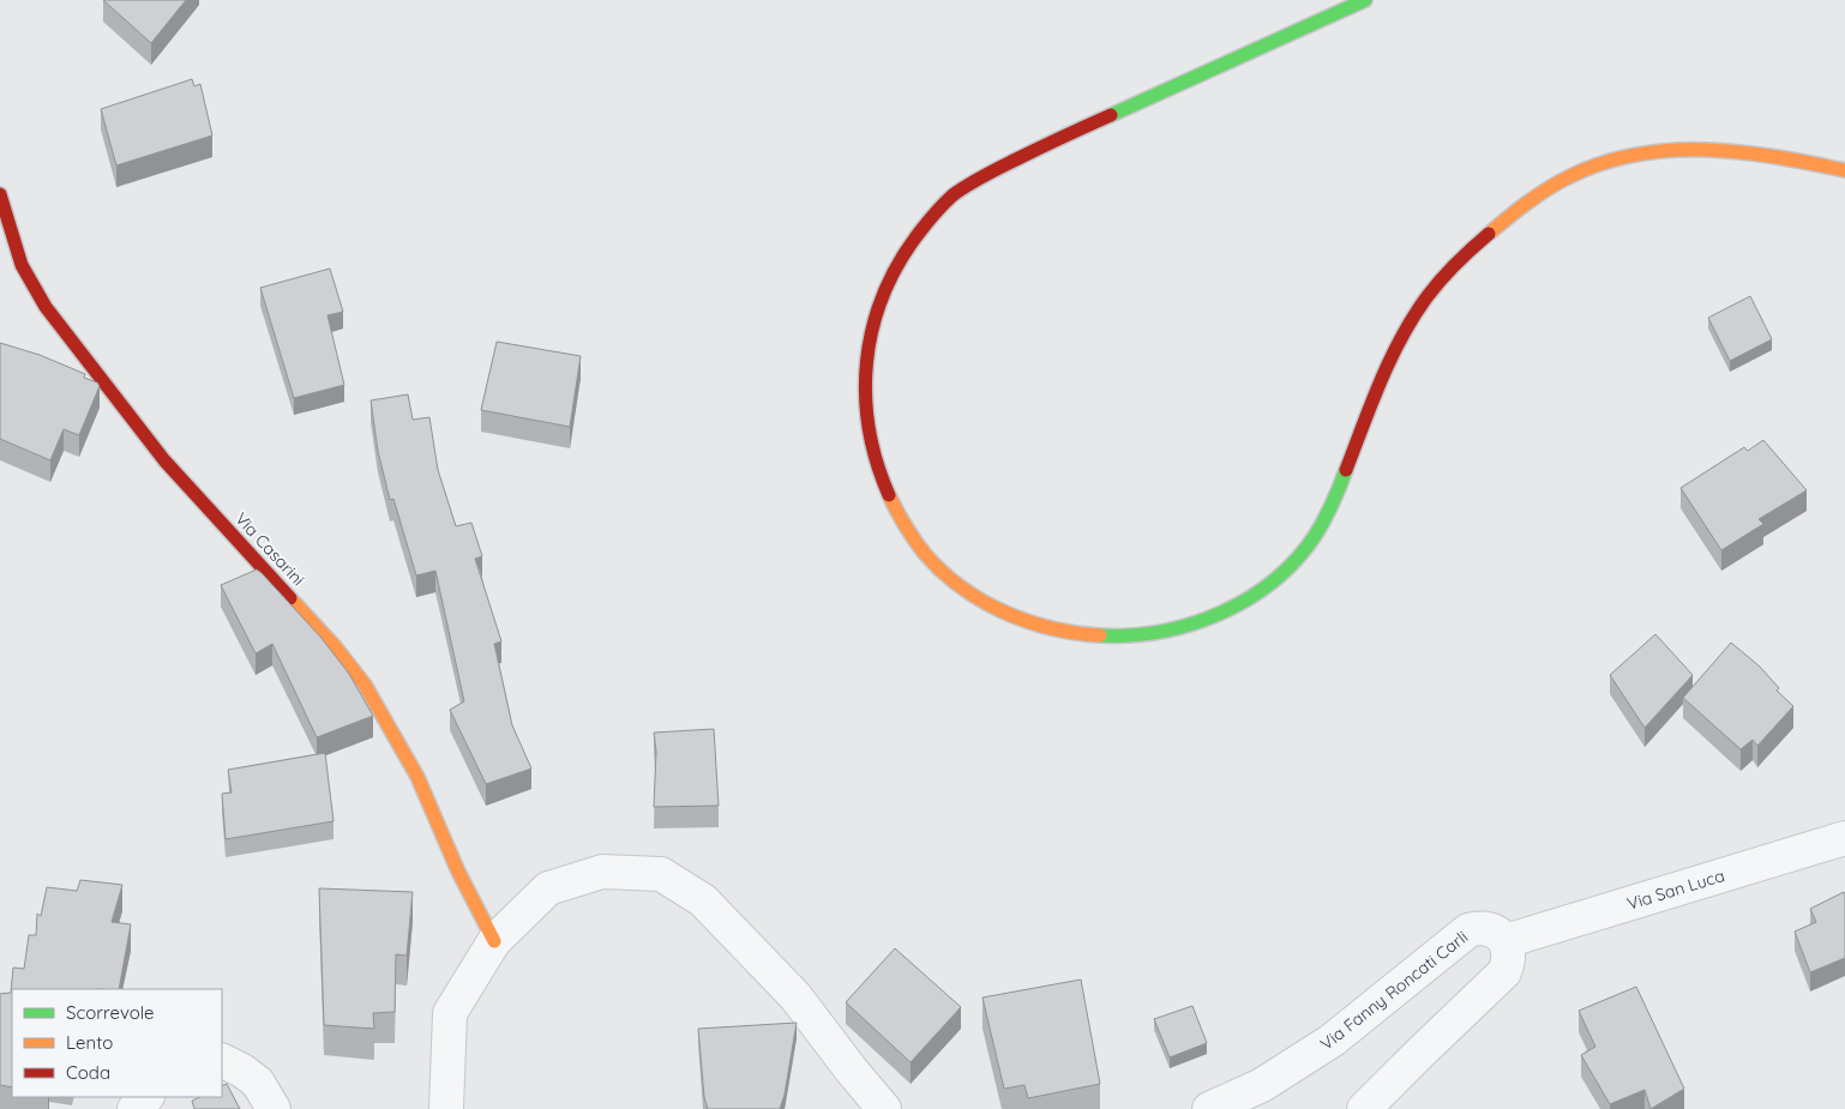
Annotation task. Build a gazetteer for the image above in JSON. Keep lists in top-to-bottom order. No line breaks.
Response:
{"streets":{"main road":["Via Casarini"],"street":["Via San Luca","Via Fanny Roncati Carli"]},"crossings":[["Via San Luca","Via Fanny Roncati Carli"]],"legend":["Scorrevole","Lento","Coda"]}
